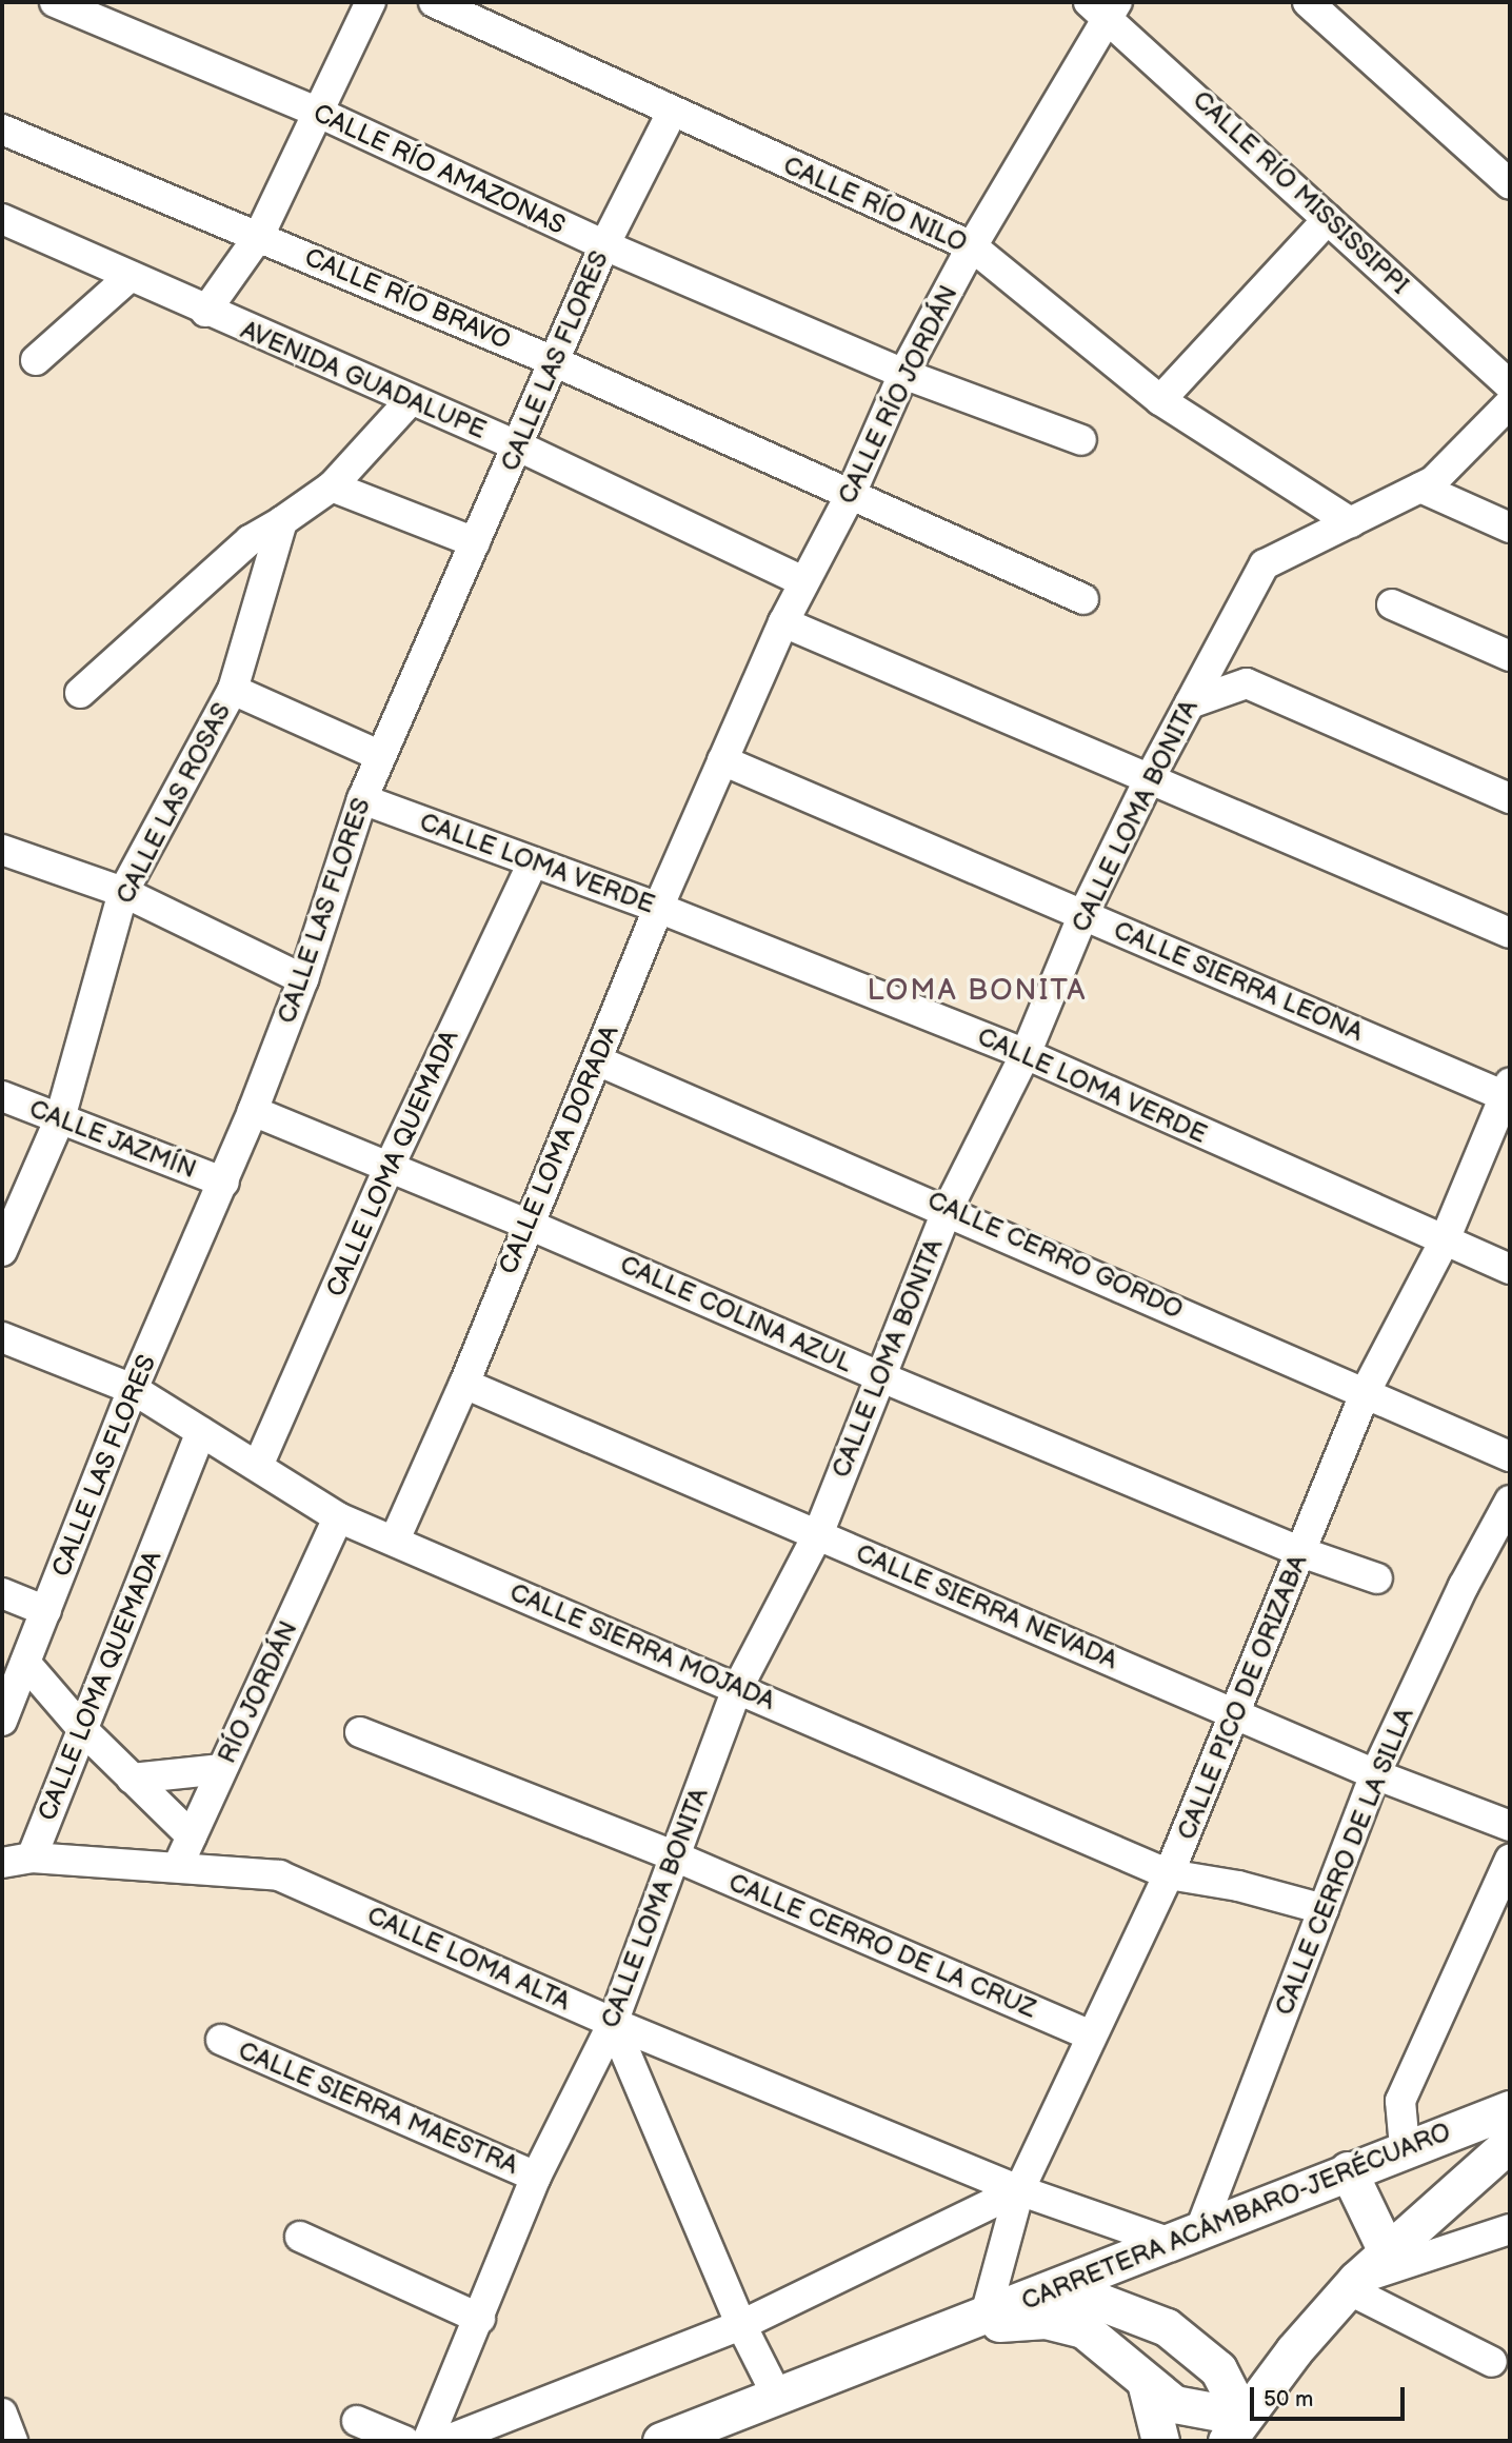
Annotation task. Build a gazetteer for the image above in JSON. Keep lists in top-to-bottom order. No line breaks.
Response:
{"streets":{"main road":["CARRETERA ACÁMBARO-JERÉCUARO"],"street":["CALLE RÍO AMAZONAS","CALLE RÍO MISSISSIPPI","CALLE RÍO NILO","CALLE RÍO BRAVO","CALLE LAS FLORES","AVENIDA GUADALUPE","CALLE RÍO JORDÁN","CALLE LAS ROSAS","CALLE LOMA BONITA","CALLE LOMA VERDE","CALLE SIERRA LEONA","CALLE JAZMÍN","CALLE LOMA DORADA","CALLE LOMA QUEMADA","CALLE CERRO GORDO","CALLE COLINA AZUL","CALLE SIERRA NEVADA","CALLE SIERRA MOJADA","RÍO JORDÁN","CALLE PICO DE ORIZABA","CALLE CERRO DE LA SILLA","CALLE CERRO DE LA CRUZ","CALLE LOMA ALTA","CALLE SIERRA MAESTRA"]},"crossings":[["CALLE RÍO AMAZONAS","CALLE LAS FLORES"],["CALLE RÍO AMAZONAS","CALLE RÍO JORDÁN"],["CALLE RÍO MISSISSIPPI","CALLE RÍO JORDÁN"],["CALLE RÍO NILO","CALLE LAS FLORES"],["CALLE RÍO NILO","CALLE RÍO JORDÁN"],["CALLE RÍO NILO","CALLE LOMA BONITA"],["CALLE RÍO BRAVO","CALLE LAS FLORES"],["CALLE RÍO BRAVO","CALLE RÍO JORDÁN"],["CALLE LAS FLORES","AVENIDA GUADALUPE"],["CALLE LAS FLORES","CALLE LOMA VERDE"],["CALLE LAS FLORES","CALLE JAZMÍN"],["CALLE LAS FLORES","CALLE COLINA AZUL"],["CALLE LAS FLORES","CALLE SIERRA MOJADA"],["AVENIDA GUADALUPE","CALLE RÍO JORDÁN"],["CALLE RÍO JORDÁN","CALLE SIERRA LEONA"],["CALLE RÍO JORDÁN","CALLE LOMA DORADA"],["CALLE LAS ROSAS","CALLE JAZMÍN"],["CALLE LOMA BONITA","CALLE LOMA VERDE"],["CALLE LOMA BONITA","CALLE SIERRA LEONA"],["CALLE LOMA BONITA","CALLE CERRO GORDO"],["CALLE LOMA BONITA","CALLE COLINA AZUL"],["CALLE LOMA BONITA","CALLE SIERRA NEVADA"],["CALLE LOMA BONITA","CALLE SIERRA MOJADA"],["CALLE LOMA BONITA","CALLE CERRO DE LA CRUZ"],["CALLE LOMA BONITA","CALLE LOMA ALTA"],["CALLE LOMA BONITA","CALLE SIERRA MAESTRA"],["CALLE LOMA VERDE","CALLE LOMA DORADA"],["CALLE LOMA VERDE","CALLE LOMA QUEMADA"],["CALLE LOMA VERDE","CALLE PICO DE ORIZABA"],["CALLE SIERRA LEONA","CALLE LOMA DORADA"],["CALLE SIERRA LEONA","CALLE PICO DE ORIZABA"],["CALLE LOMA DORADA","CALLE CERRO GORDO"],["CALLE LOMA DORADA","CALLE COLINA AZUL"],["CALLE LOMA DORADA","CALLE SIERRA NEVADA"],["CALLE LOMA DORADA","CALLE SIERRA MOJADA"],["CALLE LOMA QUEMADA","CALLE COLINA AZUL"],["CALLE LOMA QUEMADA","CALLE SIERRA MOJADA"],["CALLE LOMA QUEMADA","CALLE LOMA ALTA"],["CALLE CERRO GORDO","CALLE PICO DE ORIZABA"],["CALLE COLINA AZUL","CALLE PICO DE ORIZABA"],["CALLE SIERRA NEVADA","CALLE PICO DE ORIZABA"],["CALLE SIERRA NEVADA","CALLE CERRO DE LA SILLA"],["CALLE SIERRA MOJADA","RÍO JORDÁN"],["CALLE SIERRA MOJADA","CALLE PICO DE ORIZABA"],["CALLE SIERRA MOJADA","CALLE CERRO DE LA SILLA"],["RÍO JORDÁN","CALLE LOMA ALTA"],["CALLE PICO DE ORIZABA","CALLE CERRO DE LA CRUZ"],["CALLE PICO DE ORIZABA","CALLE LOMA ALTA"],["CALLE PICO DE ORIZABA","CARRETERA ACÁMBARO-JERÉCUARO"],["CALLE CERRO DE LA SILLA","CALLE LOMA ALTA"],["CALLE CERRO DE LA SILLA","CARRETERA ACÁMBARO-JERÉCUARO"],["CALLE LOMA ALTA","CARRETERA ACÁMBARO-JERÉCUARO"]],"districts":["LOMA BONITA"],"scale_bar":"50 m"}
